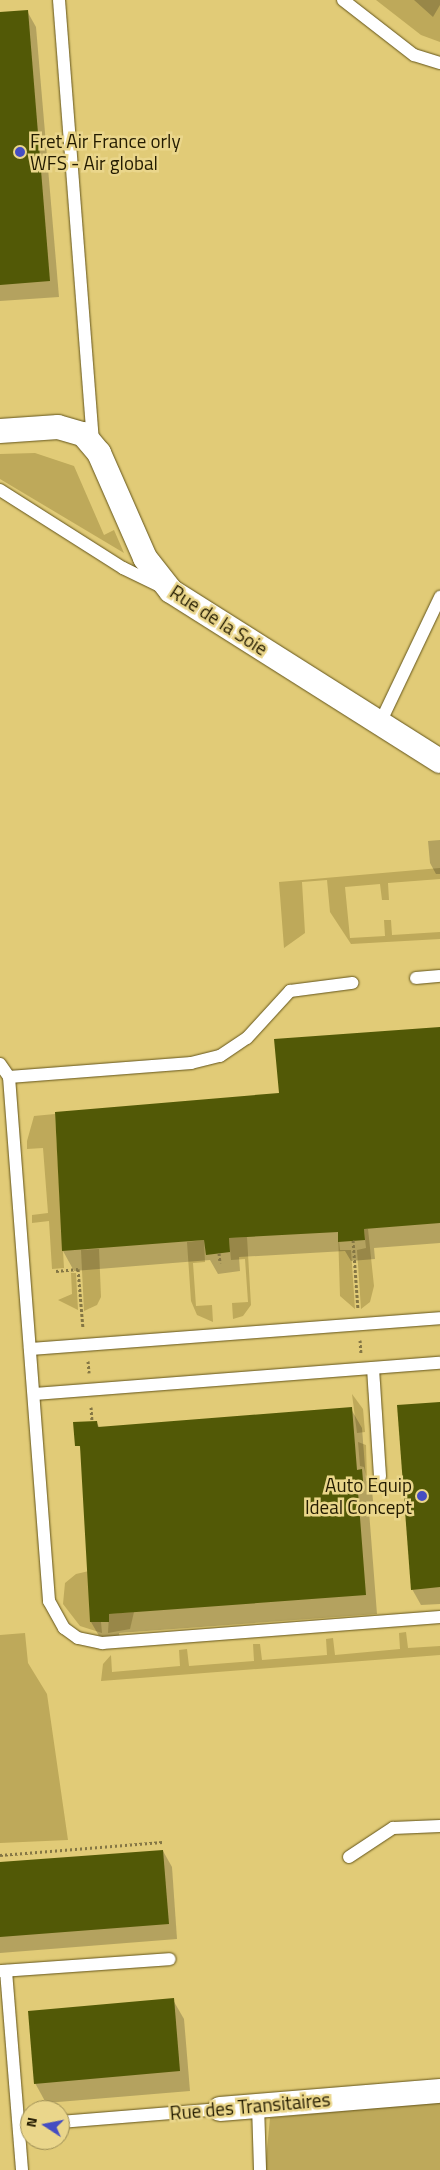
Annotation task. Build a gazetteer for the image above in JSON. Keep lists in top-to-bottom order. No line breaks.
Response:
{"streets":{"street":["Rue de la Soie","Rue des Transitaires"]},"places":["Fret Air France orly WFS - Air global","Auto Equip Ideal Concept"],"north":"left"}
